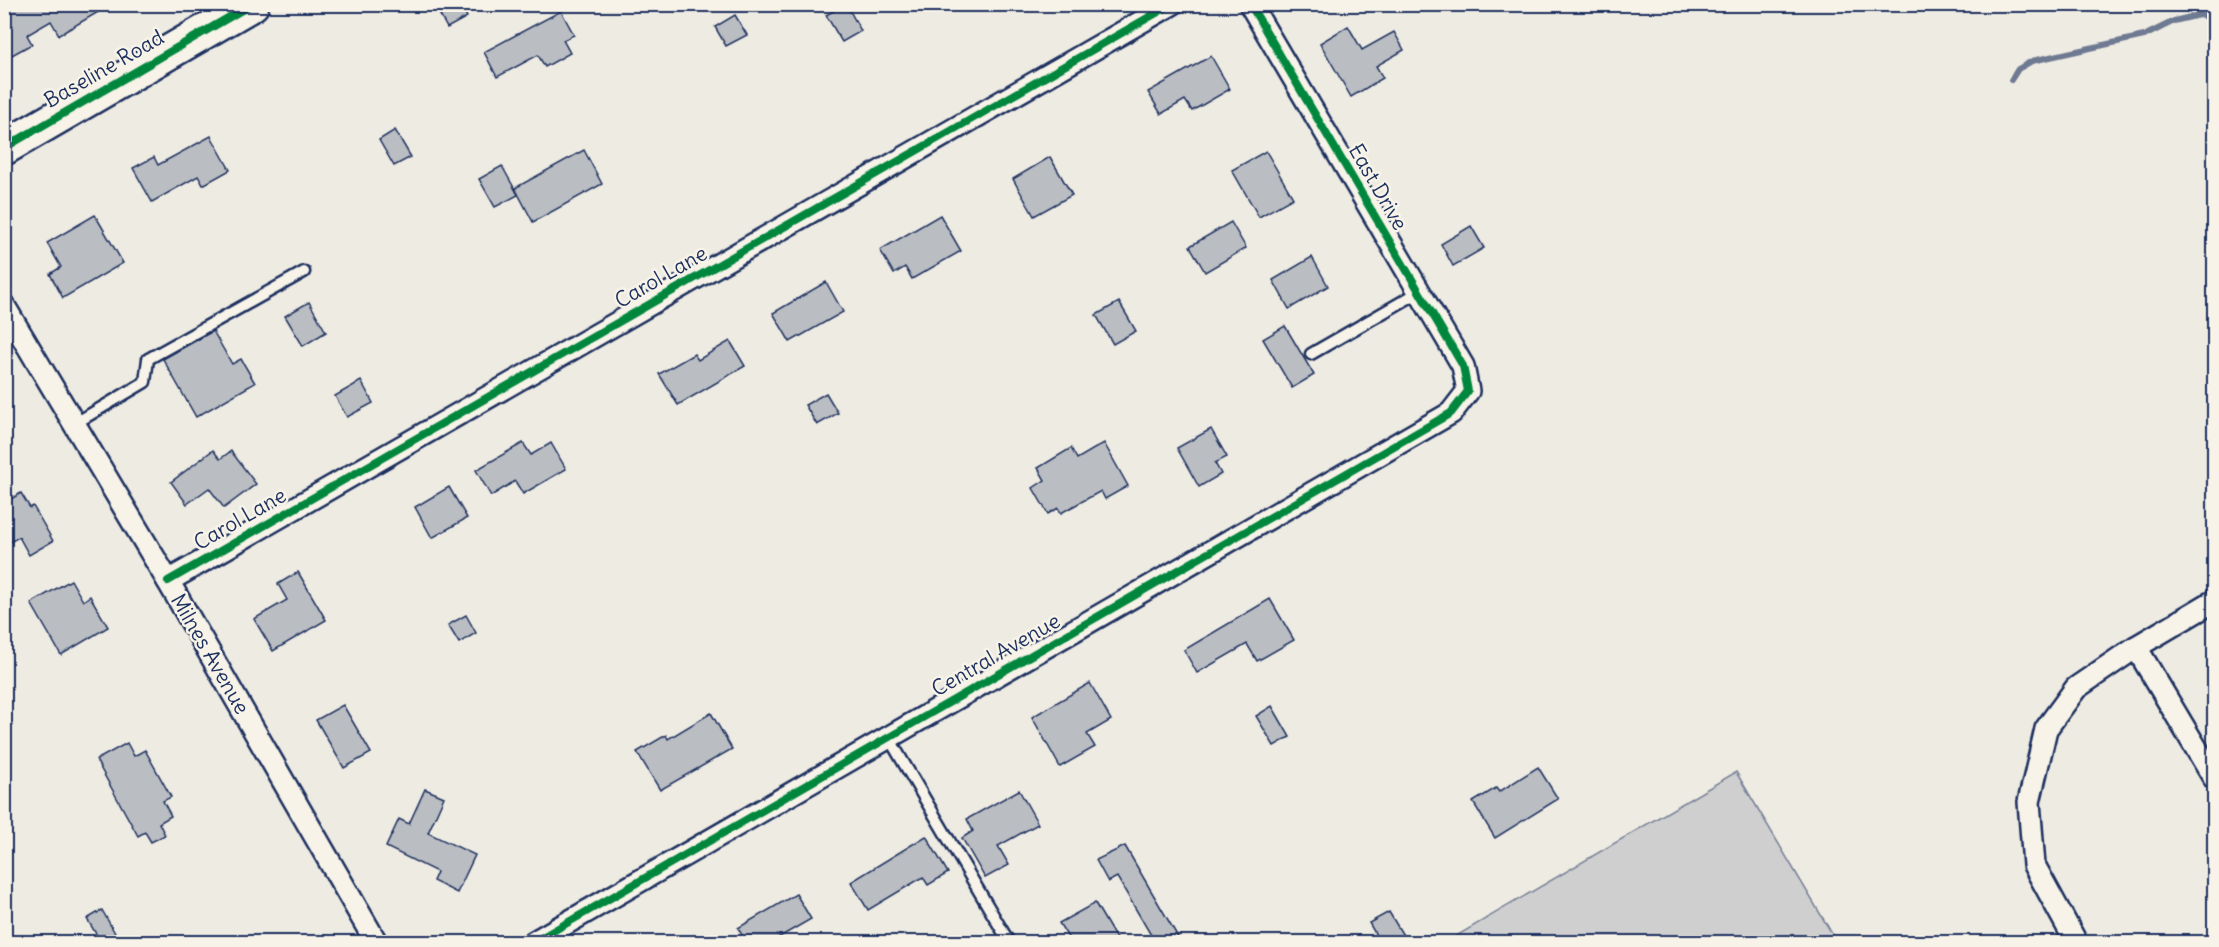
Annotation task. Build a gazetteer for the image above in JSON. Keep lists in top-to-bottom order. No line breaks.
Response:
{"streets":{"main road":["Baseline Road"],"street":["East Drive","Carol Lane","Milnes Avenue","Central Avenue"]},"crossings":[["East Drive","Central Avenue"],["Carol Lane","Milnes Avenue"]]}
